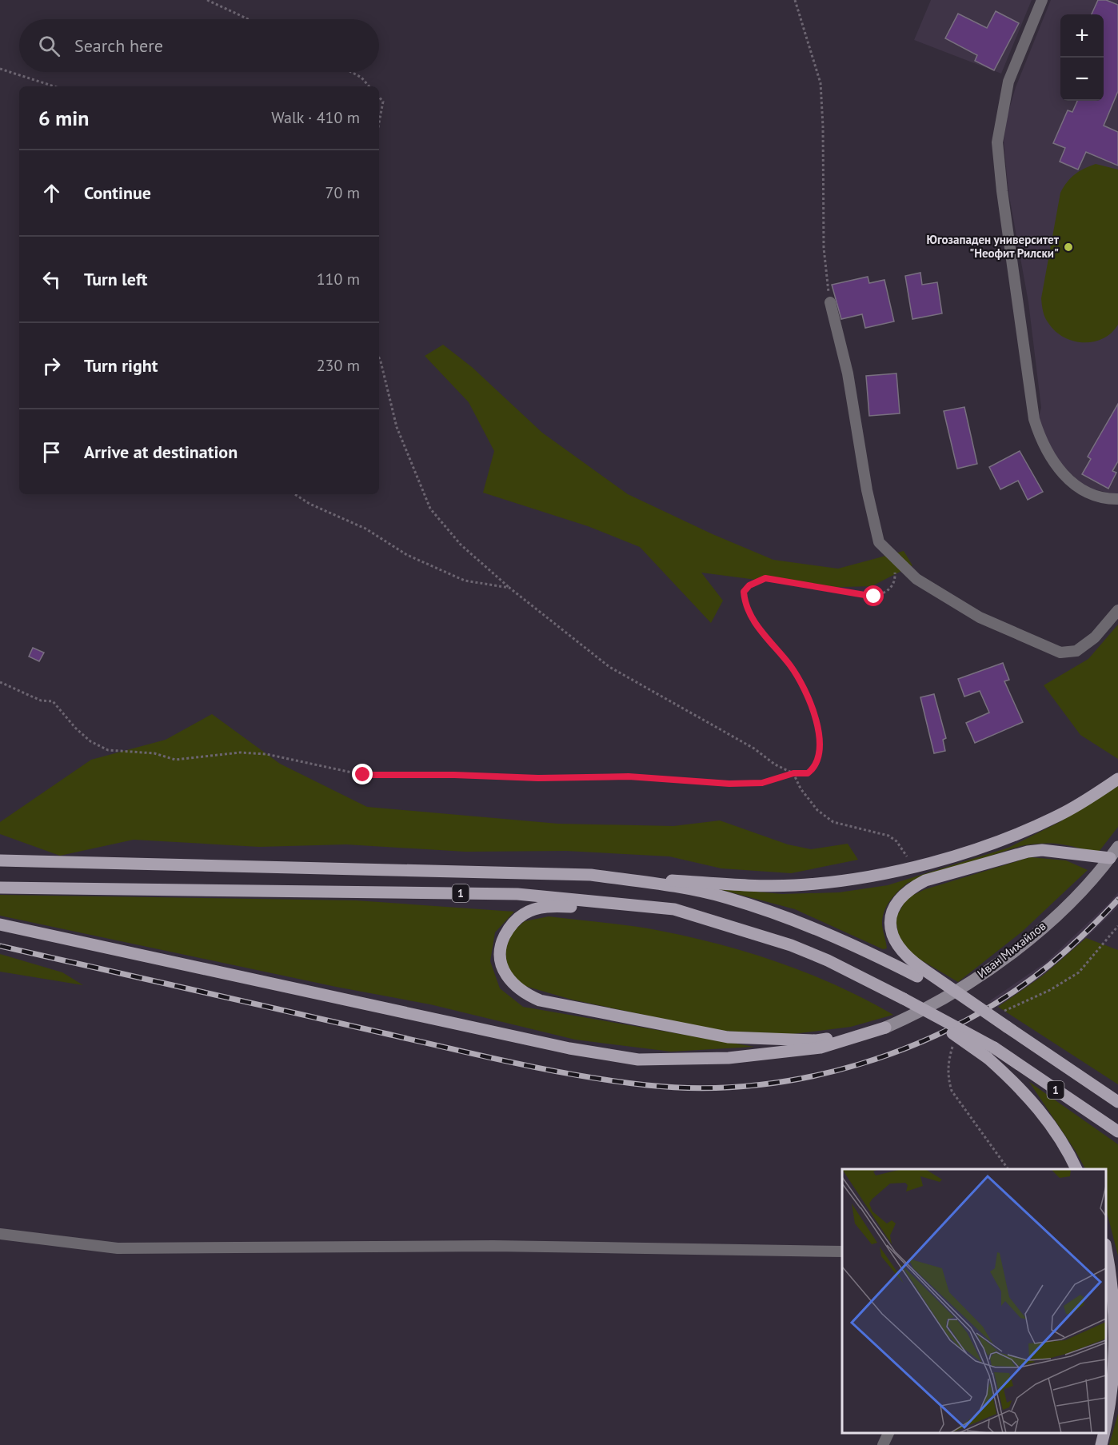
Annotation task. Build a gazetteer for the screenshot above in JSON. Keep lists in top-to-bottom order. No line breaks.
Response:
{"streets":{"main road":["1","Иван Михайлов"]},"places":["Югозападен университет \"Неофит Рилски\""],"page":{"map_buttons":["+","−"],"search":"Search here","heading":["6 min","Walk · 410 m"],"list":[["Continue","70 m"],["Turn left","110 m"],["Turn right","230 m"],"Arrive at destination"]}}
